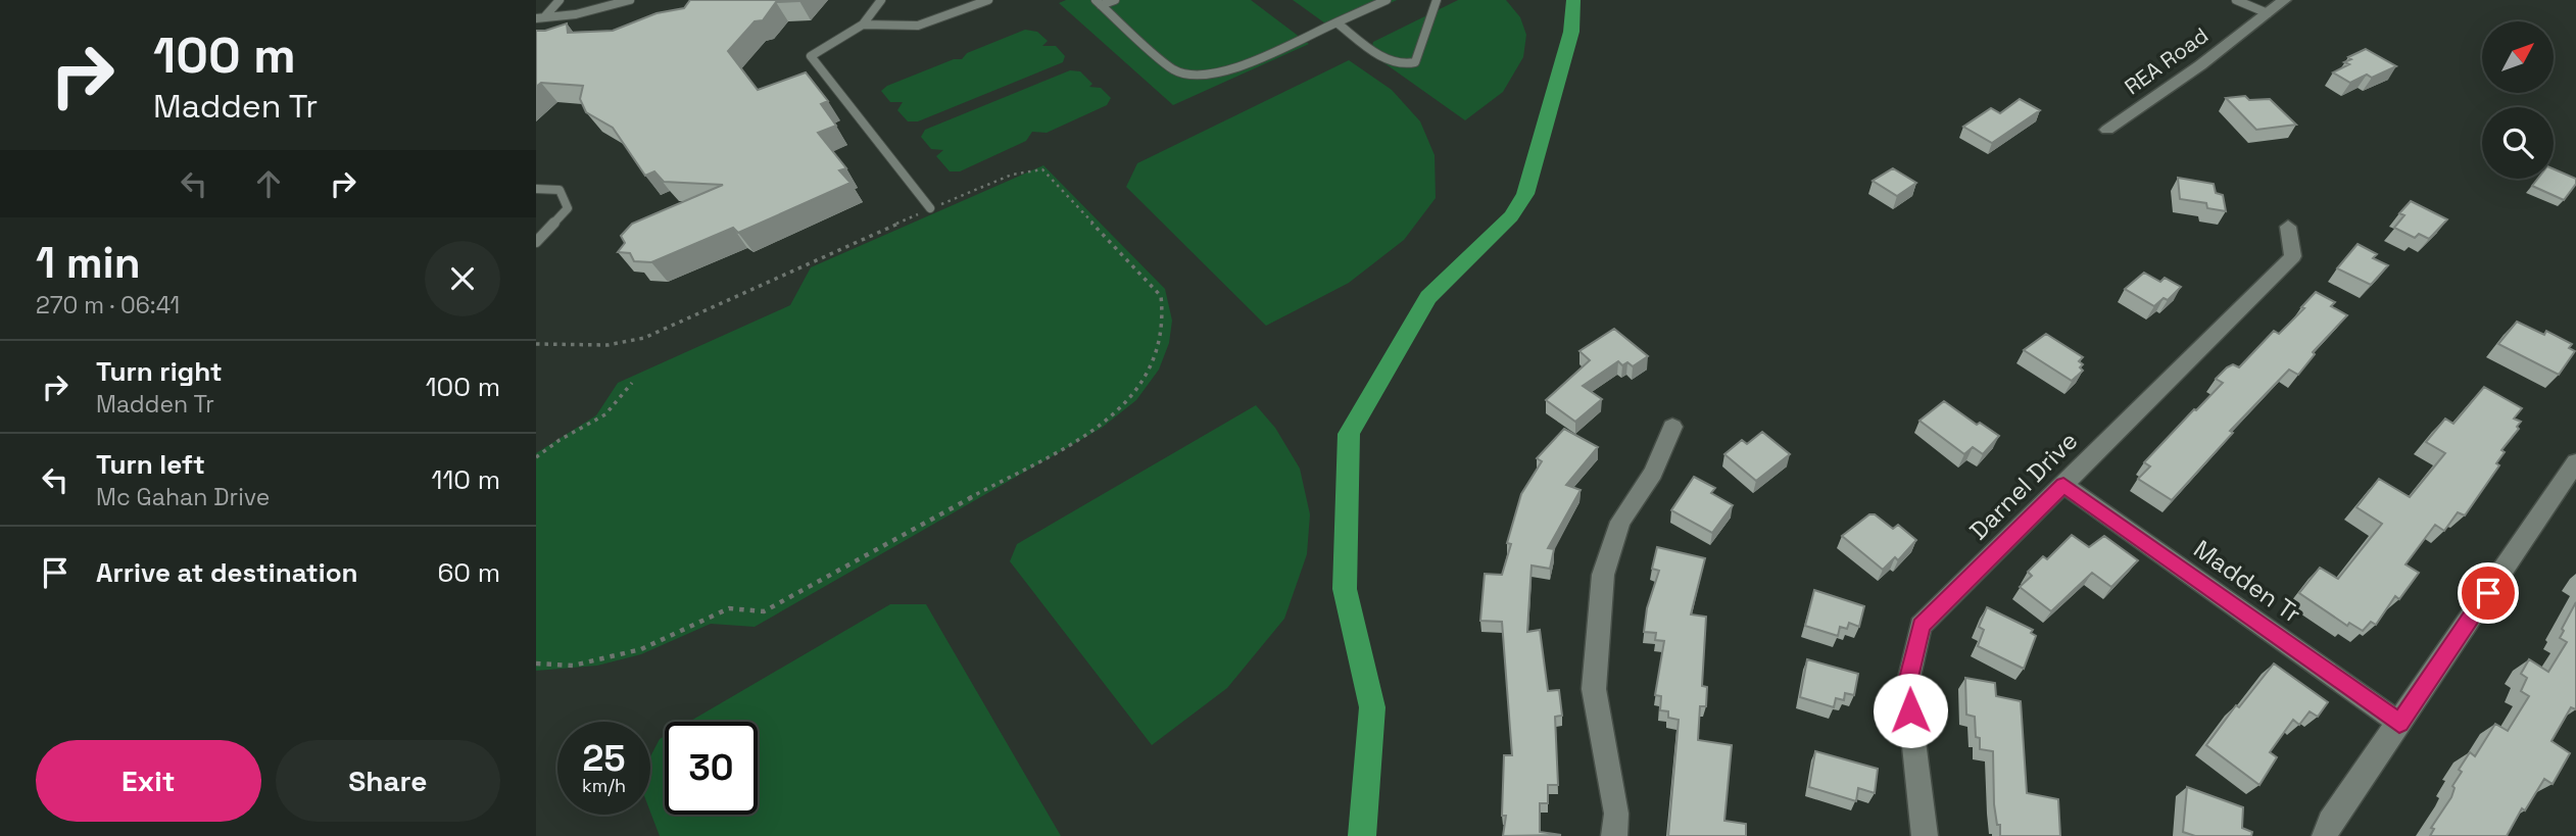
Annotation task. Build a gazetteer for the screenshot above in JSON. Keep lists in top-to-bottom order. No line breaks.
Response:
{"streets":{"street":["REA Road","Darnel Drive","Madden Tr"]},"crossings":[["Darnel Drive","Madden Tr"]],"north":"top right","page":{"turn":["100 m","Madden Tr"],"heading":["1 min","270 m · 06:41"],"list":[{"name":"Turn right","note":"Madden Tr","value":"100 m"},{"name":"Turn left","note":"Mc Gahan Drive","value":"110 m"},{"name":"Arrive at destination","value":"60 m"}],"speed":"25 km/h","limit":"30","buttons":["Exit","Share"]}}
